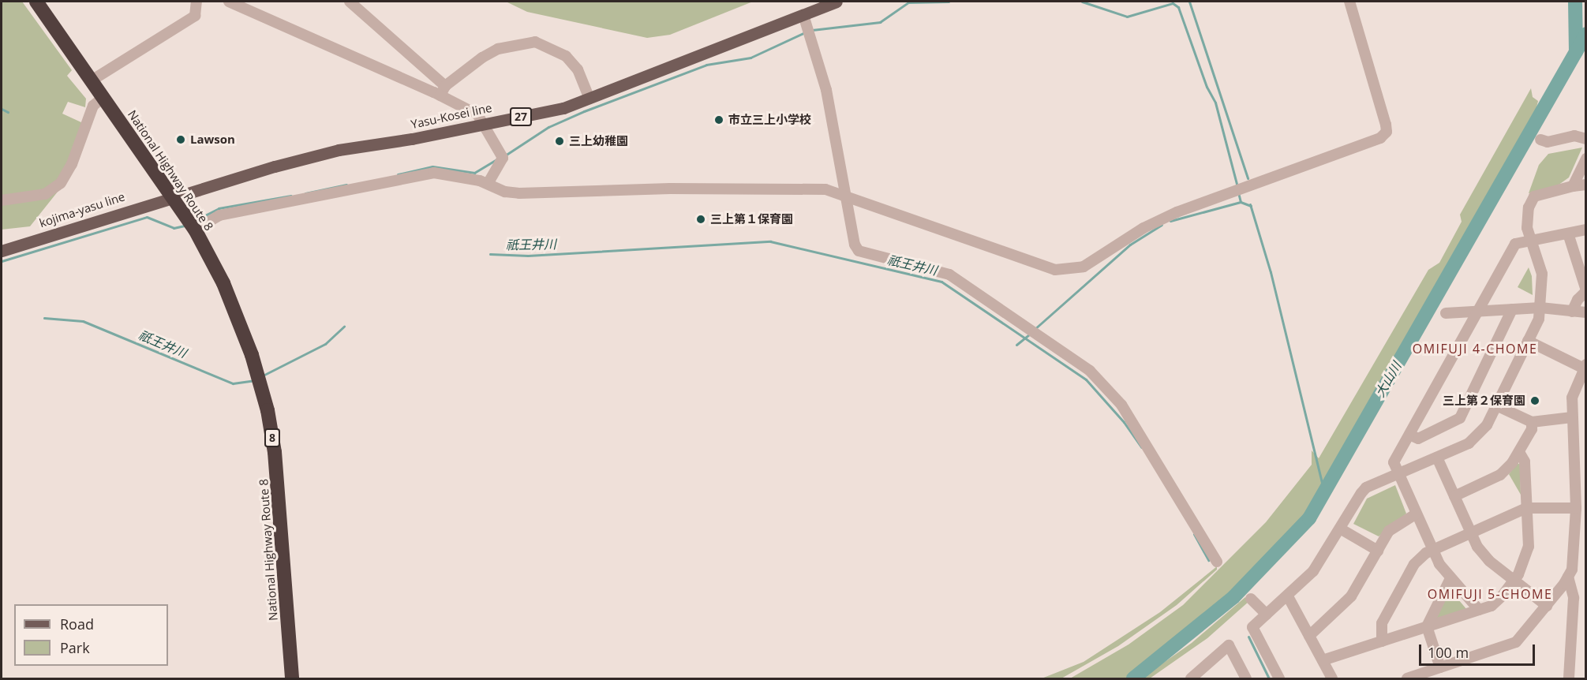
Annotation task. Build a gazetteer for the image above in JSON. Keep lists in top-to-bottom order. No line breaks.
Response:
{"streets":{"highway":["National Highway Route 8","8"],"main road":["Yasu-Kosei line","27","kojima-yasu line"]},"crossings":[["Yasu-Kosei line","National Highway Route 8"],["Yasu-Kosei line","kojima-yasu line"],["National Highway Route 8","kojima-yasu line"]],"districts":["OMIFUJI 4-CHOME","OMIFUJI 5-CHOME"],"water":["祇王井川","大山川"],"places":["市立三上小学校","Lawson","三上幼稚園","三上第１保育園","三上第２保育園"],"legend":["Road","Park"],"scale_bar":"100 m"}
